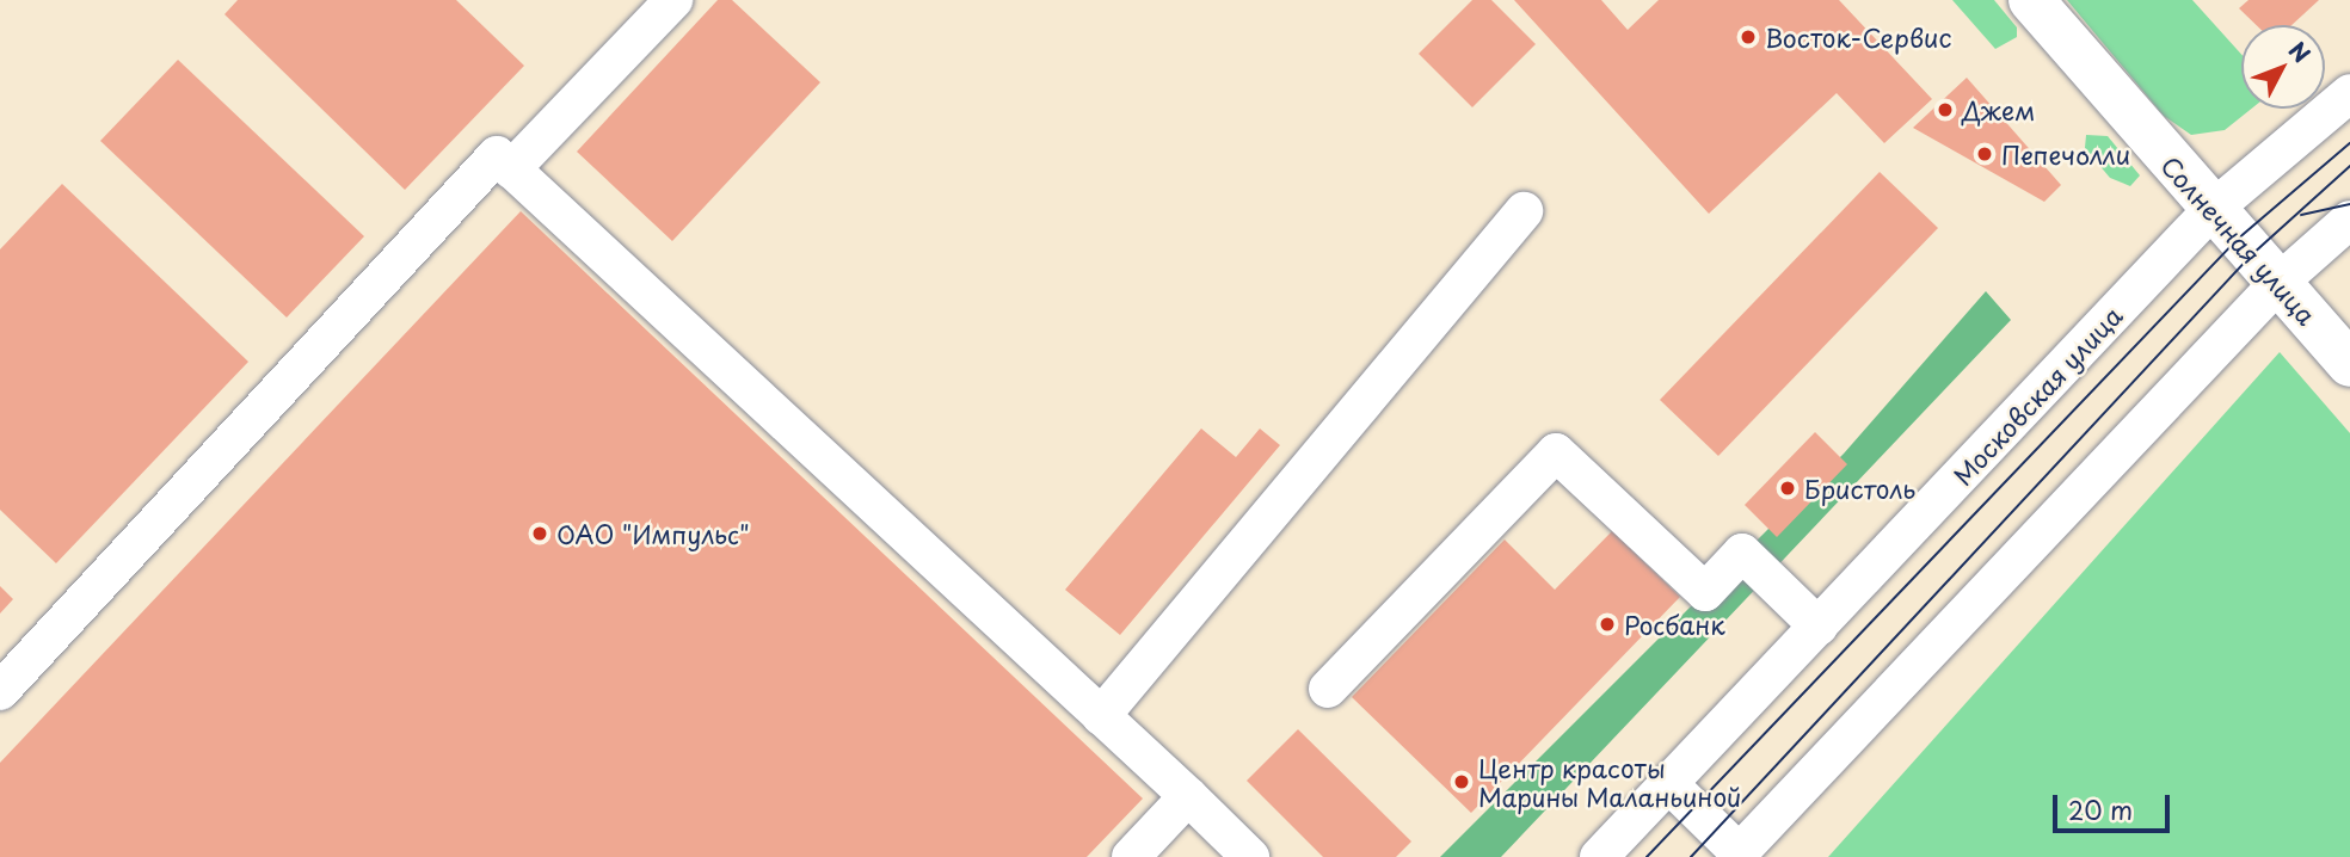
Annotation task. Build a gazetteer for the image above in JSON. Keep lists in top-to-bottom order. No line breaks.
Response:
{"streets":{"main road":["Солнечная улица"],"street":["Московская улица"]},"crossings":[["Солнечная улица","Московская улица"]],"places":["Восток-Сервис","Джем","Пепечолли","Бристоль","ОАО \"Импульс\"","Росбанк","Центр красоты Марины Маланьиной"],"scale_bar":"20 m","north":"top right"}
